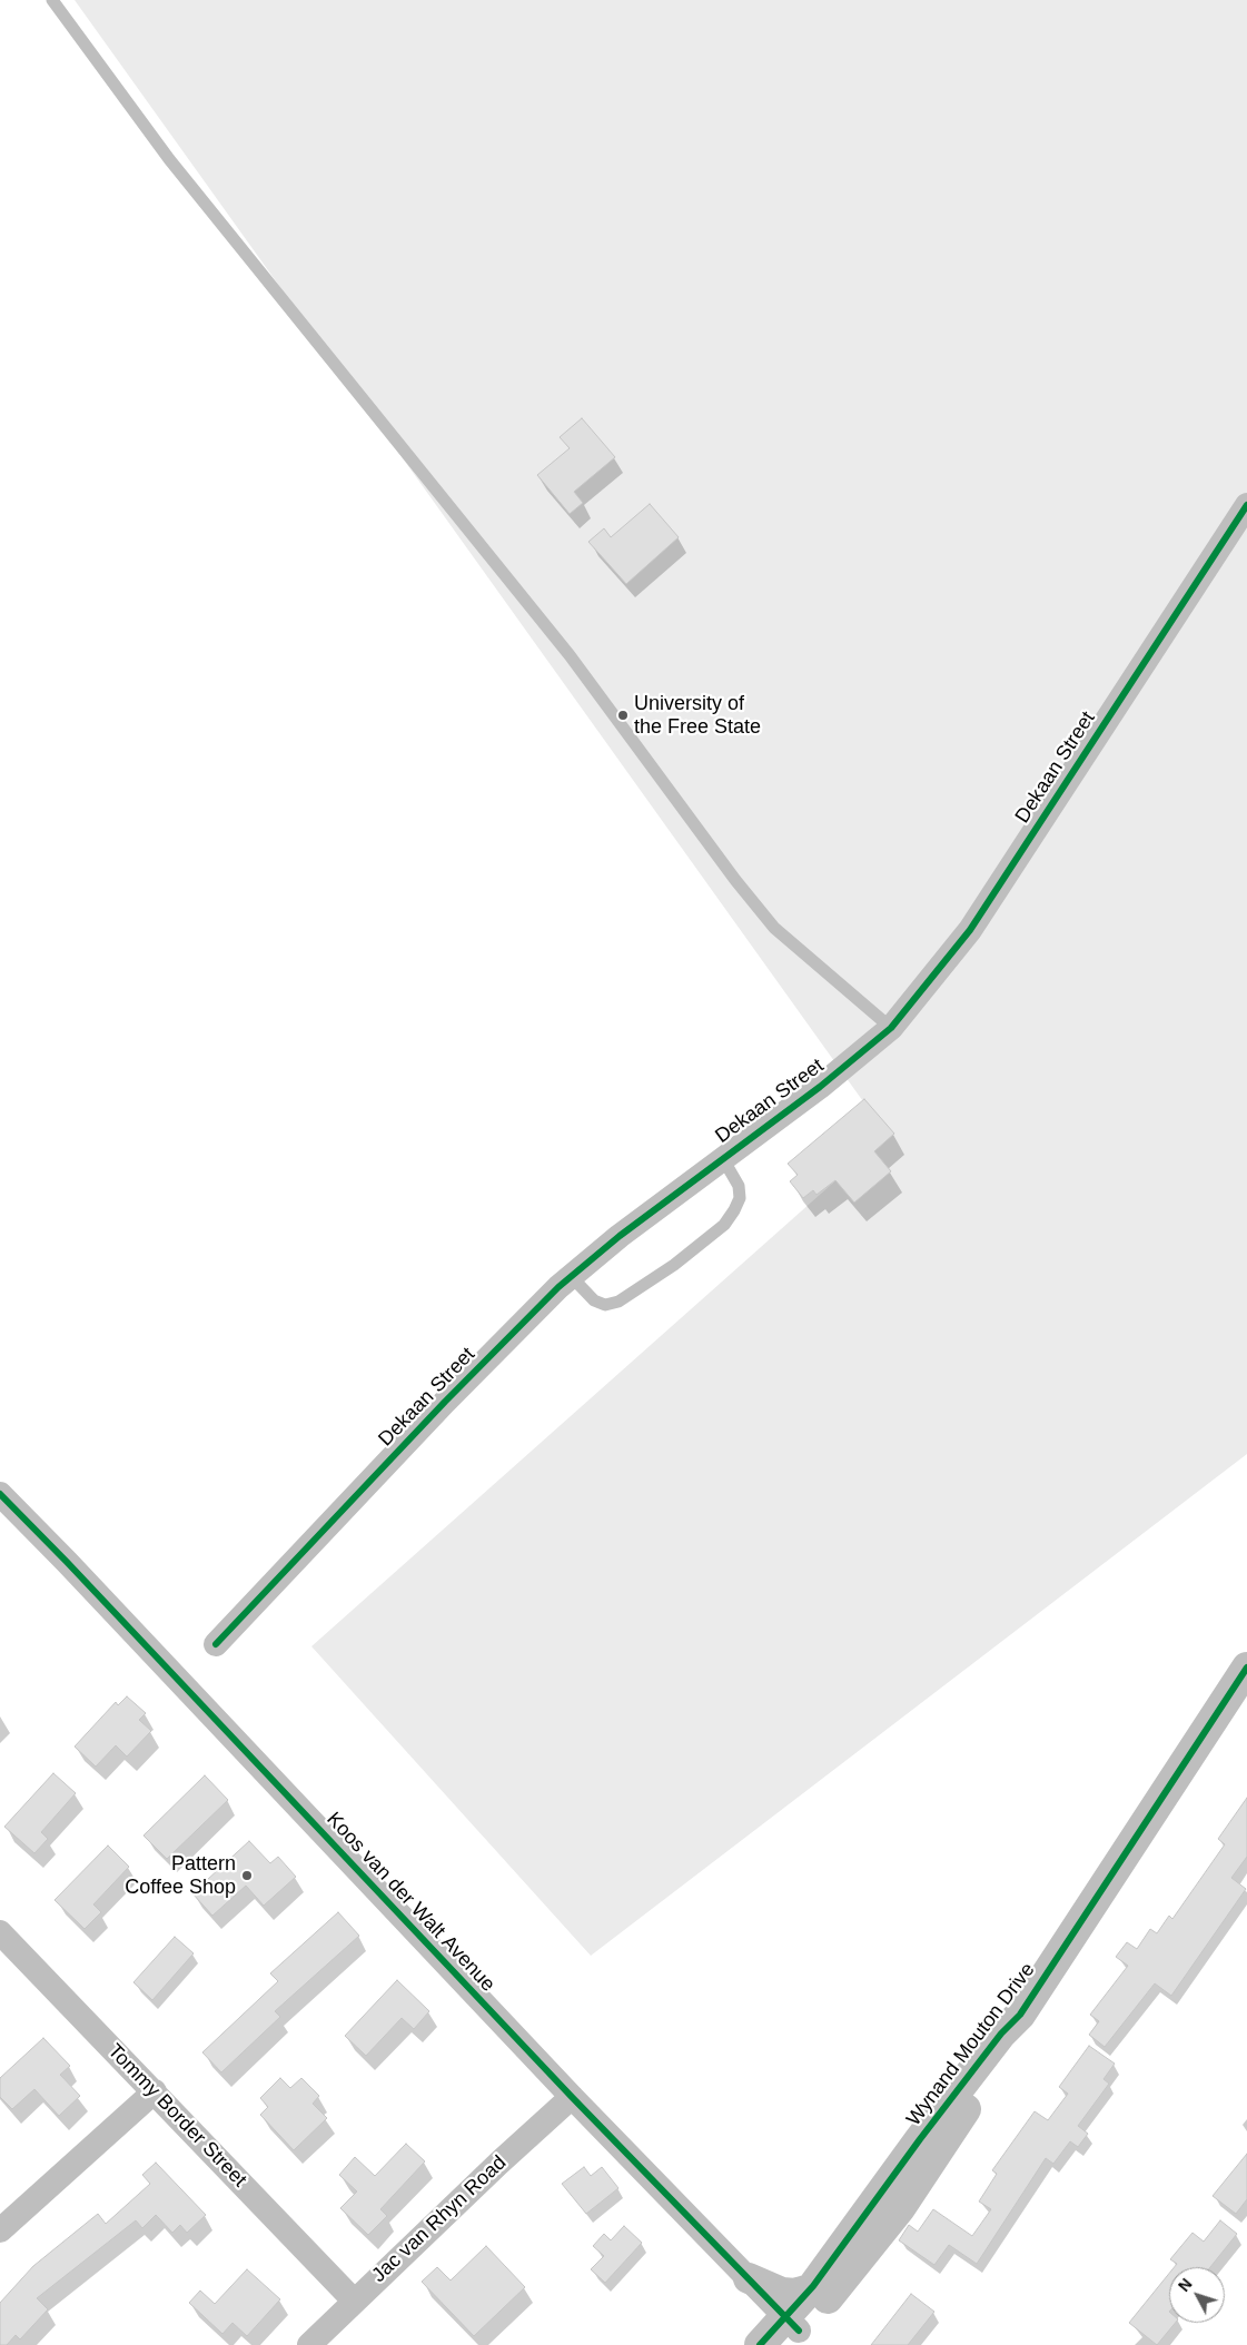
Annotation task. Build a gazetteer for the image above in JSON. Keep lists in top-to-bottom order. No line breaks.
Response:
{"streets":{"street":["Dekaan Street","Koos van der Walt Avenue","Wynand Mouton Drive","Tommy Border Street","Jac van Rhyn Road"]},"crossings":[["Koos van der Walt Avenue","Wynand Mouton Drive"],["Koos van der Walt Avenue","Jac van Rhyn Road"],["Tommy Border Street","Jac van Rhyn Road"]],"places":["University of the Free State","Pattern Coffee Shop"],"north":"top left"}
